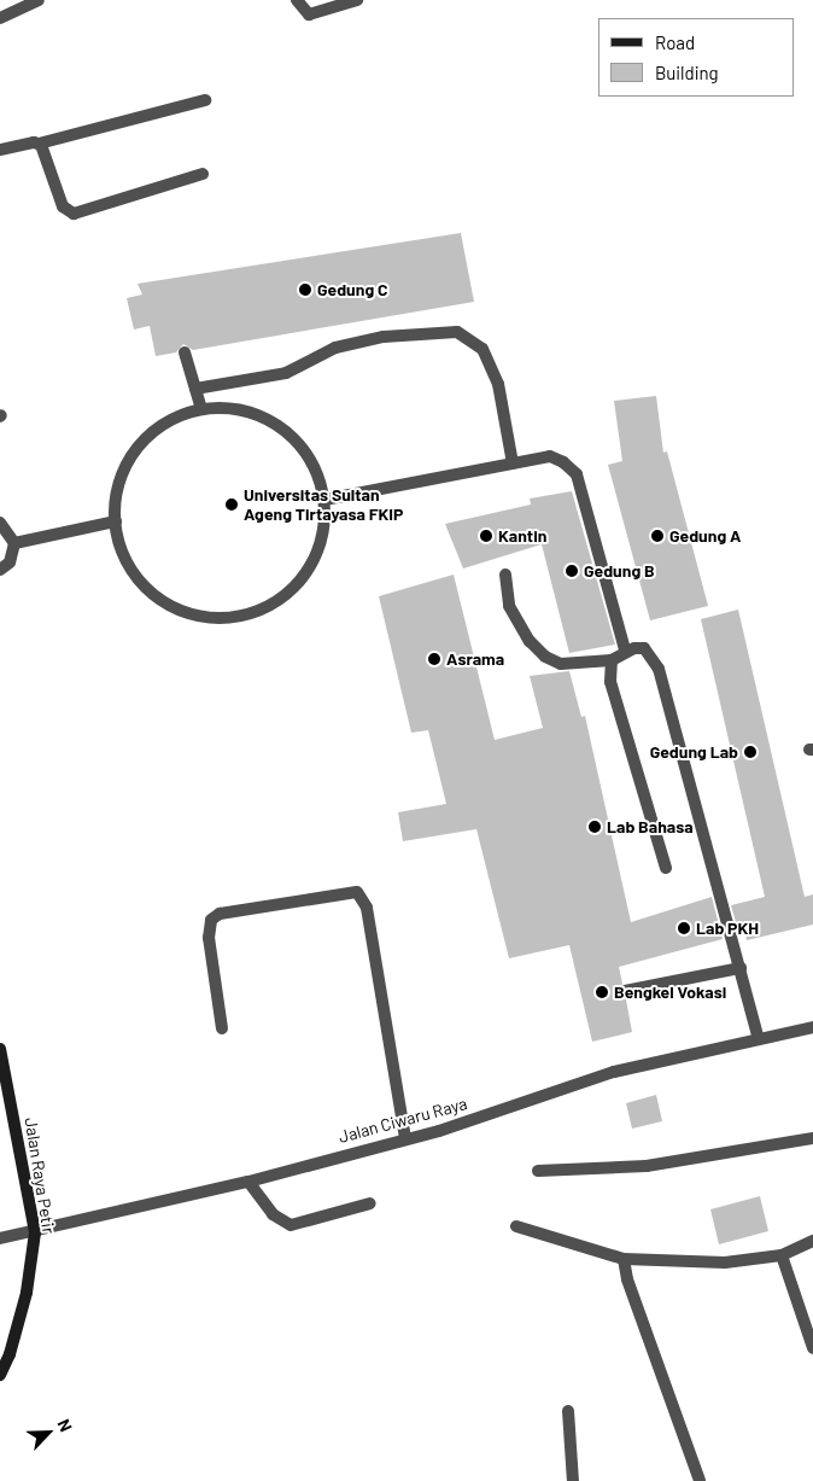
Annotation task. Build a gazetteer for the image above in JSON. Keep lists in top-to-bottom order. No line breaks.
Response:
{"streets":{"main road":["Jalan Raya Petir"],"street":["Jalan Ciwaru Raya"]},"crossings":[["Jalan Ciwaru Raya","Jalan Raya Petir"]],"places":["Gedung C","Universitas Sultan Ageng Tirtayasa FKIP","Kantin","Gedung A","Gedung B","Asrama","Gedung Lab","Lab Bahasa","Lab PKH","Bengkel Vokasi"],"legend":["Road","Building"],"north":"top right"}
